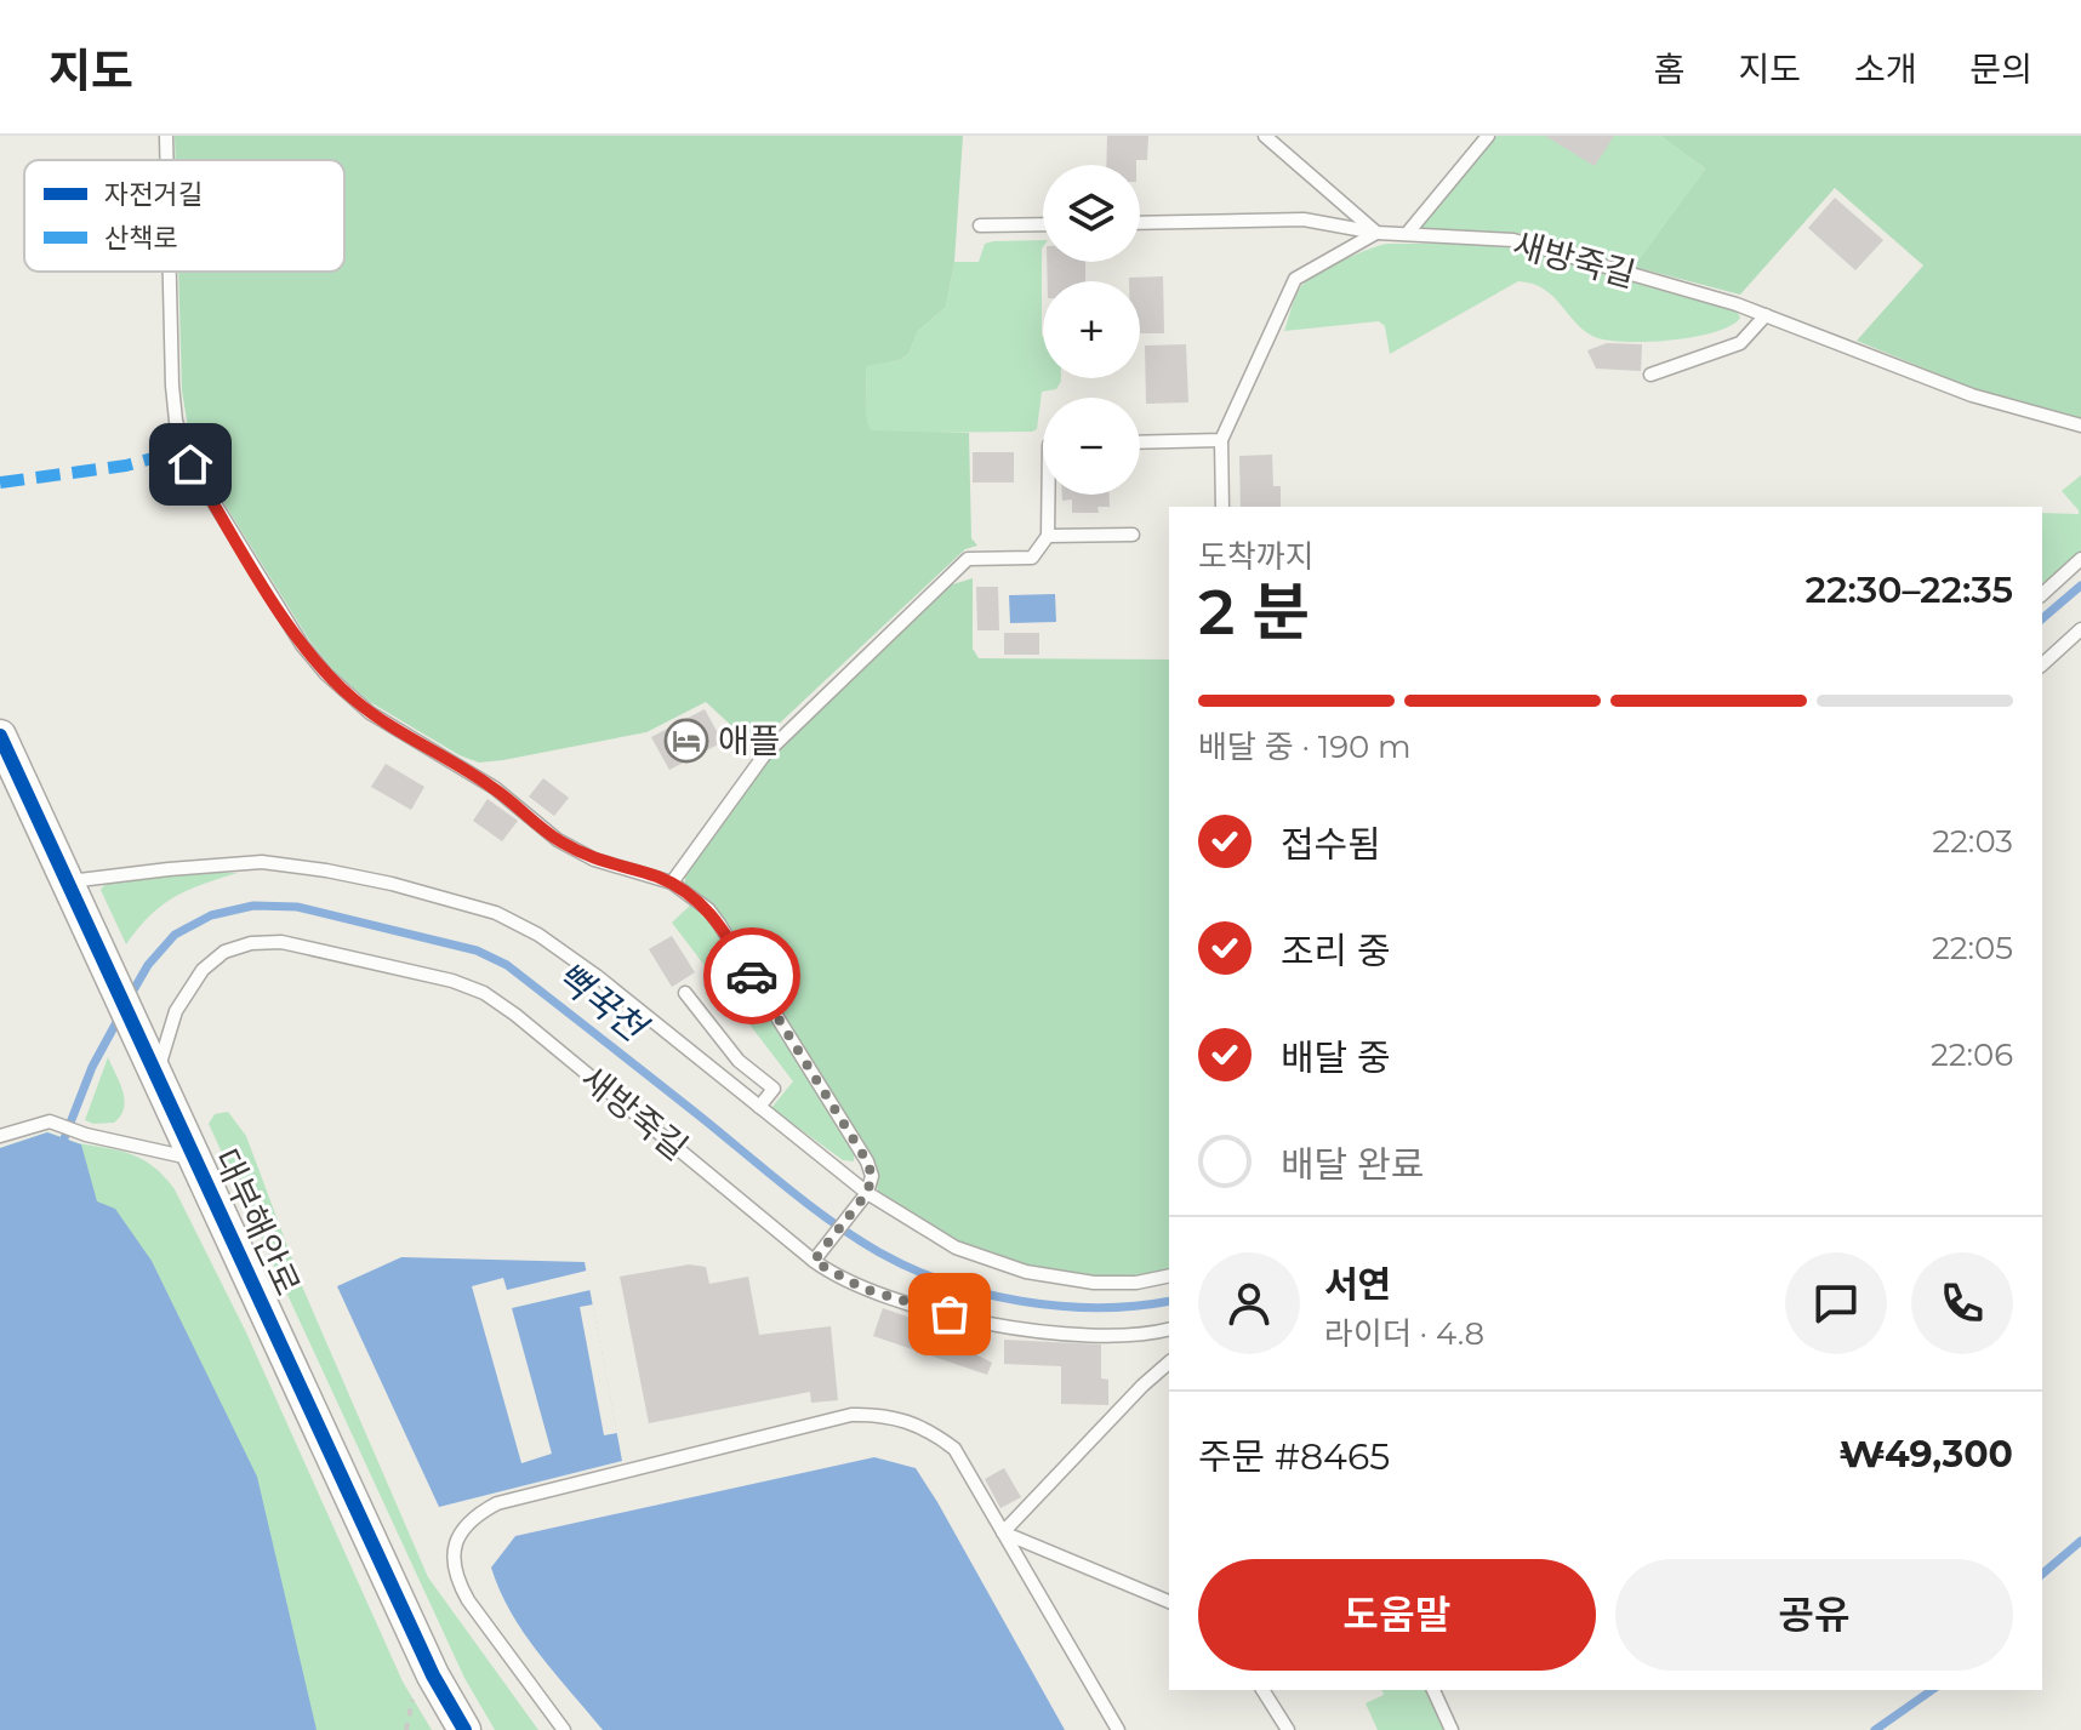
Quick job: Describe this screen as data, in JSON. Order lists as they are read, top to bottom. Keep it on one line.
{"streets":{"street":["대부해안로"],"lane":["새방죽길"]},"crossings":[["새방죽길","대부해안로"]],"water":["뻑꾹천"],"places":{"hotel":["애플"]},"legend":["자전거길","산책로"],"page":{"header":"지도","nav":["홈","지도","소개","문의"],"map_buttons":["+","−"],"heading":["2 분","도착까지","22:30–22:35"],"panel":["서연","라이더 · 4.8","주문 #8465","₩49,300"],"bar":"배달 중 · 190 m","list":[["접수됨","22:03"],["조리 중","22:05"],["배달 중","22:06"],"배달 완료"],"buttons":["도움말","공유"]}}
